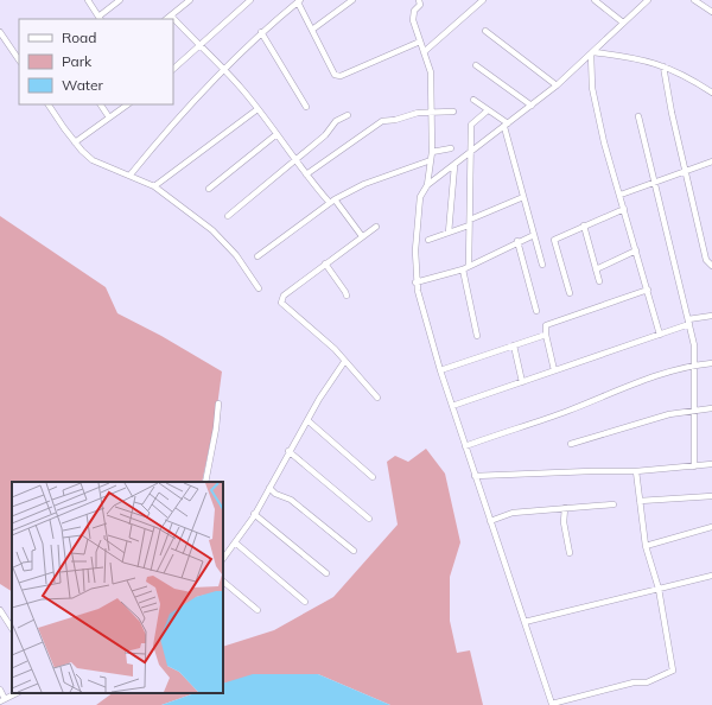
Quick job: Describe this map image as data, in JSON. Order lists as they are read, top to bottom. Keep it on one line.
{"legend":["Road","Park","Water"]}
